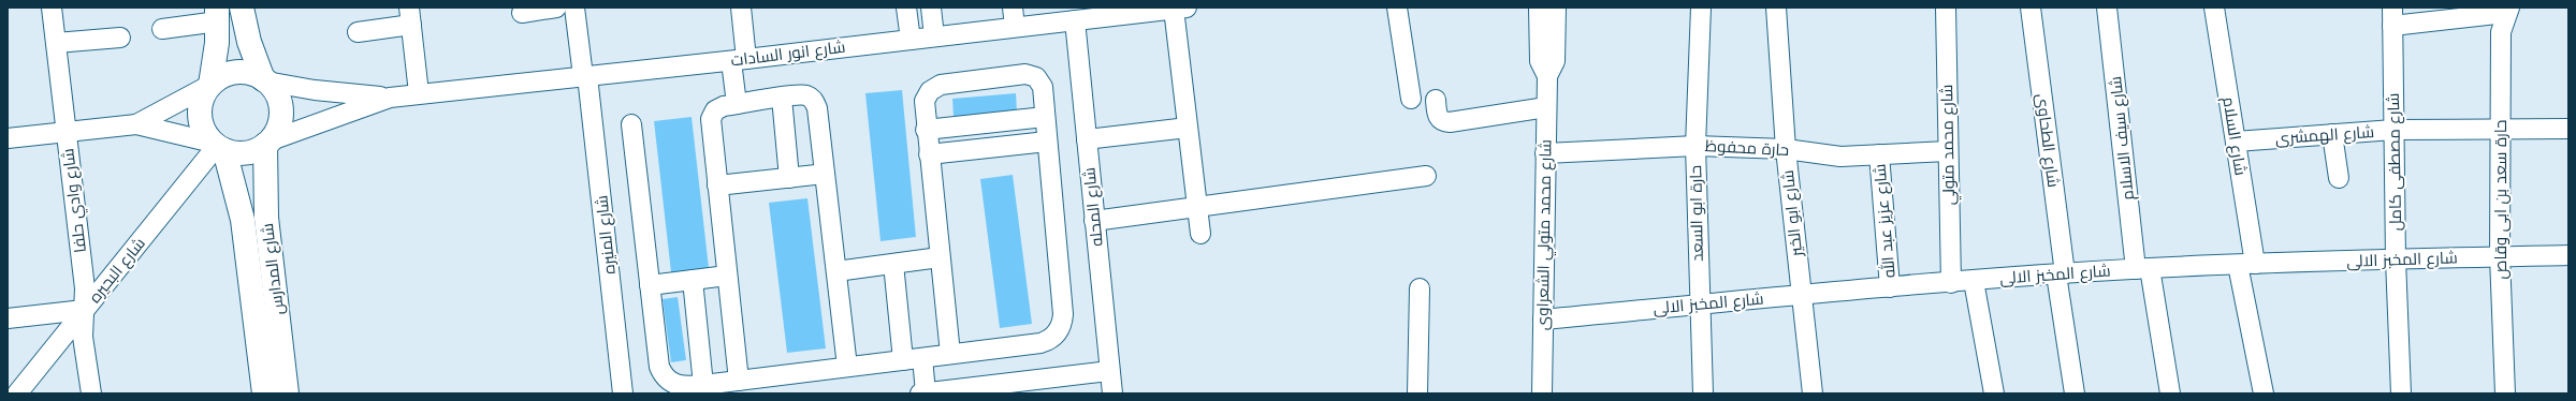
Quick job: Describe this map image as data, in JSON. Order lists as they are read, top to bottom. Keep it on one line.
{"streets":{"main road":["شارع المدارس"],"street":["شارع انور السادات","شارع الهمشرى","شارع السلام","شارع سيف الاسلام","شارع الطحاوى","شارع محمد متولي","حارة محفوظ","شارع مصطفى كامل","حارة سعد بن ابى وقاص","شارع وادي حلفا","شارع المحله","حارة ابو السعد","شارع ابو الخير","شارع عزيز عبد الله","شارع المنيره","شارع محمد متولي الشعراوى","شارع المخبز الالى","شارع البحيره"]},"crossings":[["شارع انور السادات","شارع المحله"],["شارع انور السادات","شارع المنيره"],["شارع انور السادات","شارع المدارس"],["شارع انور السادات","شارع البحيره"],["شارع الهمشرى","شارع السلام"],["شارع الهمشرى","شارع مصطفى كامل"],["شارع الهمشرى","حارة سعد بن ابى وقاص"],["شارع السلام","شارع المخبز الالى"],["شارع سيف الاسلام","شارع المخبز الالى"],["شارع الطحاوى","شارع المخبز الالى"],["شارع محمد متولي","حارة محفوظ"],["شارع محمد متولي","شارع المخبز الالى"],["حارة محفوظ","حارة ابو السعد"],["حارة محفوظ","شارع ابو الخير"],["حارة محفوظ","شارع عزيز عبد الله"],["حارة محفوظ","شارع محمد متولي الشعراوى"],["شارع مصطفى كامل","شارع المخبز الالى"],["حارة سعد بن ابى وقاص","شارع المخبز الالى"],["شارع وادي حلفا","شارع البحيره"],["حارة ابو السعد","شارع المخبز الالى"],["شارع ابو الخير","شارع المخبز الالى"],["شارع عزيز عبد الله","شارع المخبز الالى"],["شارع محمد متولي الشعراوى","شارع المخبز الالى"],["شارع المدارس","شارع البحيره"]]}
